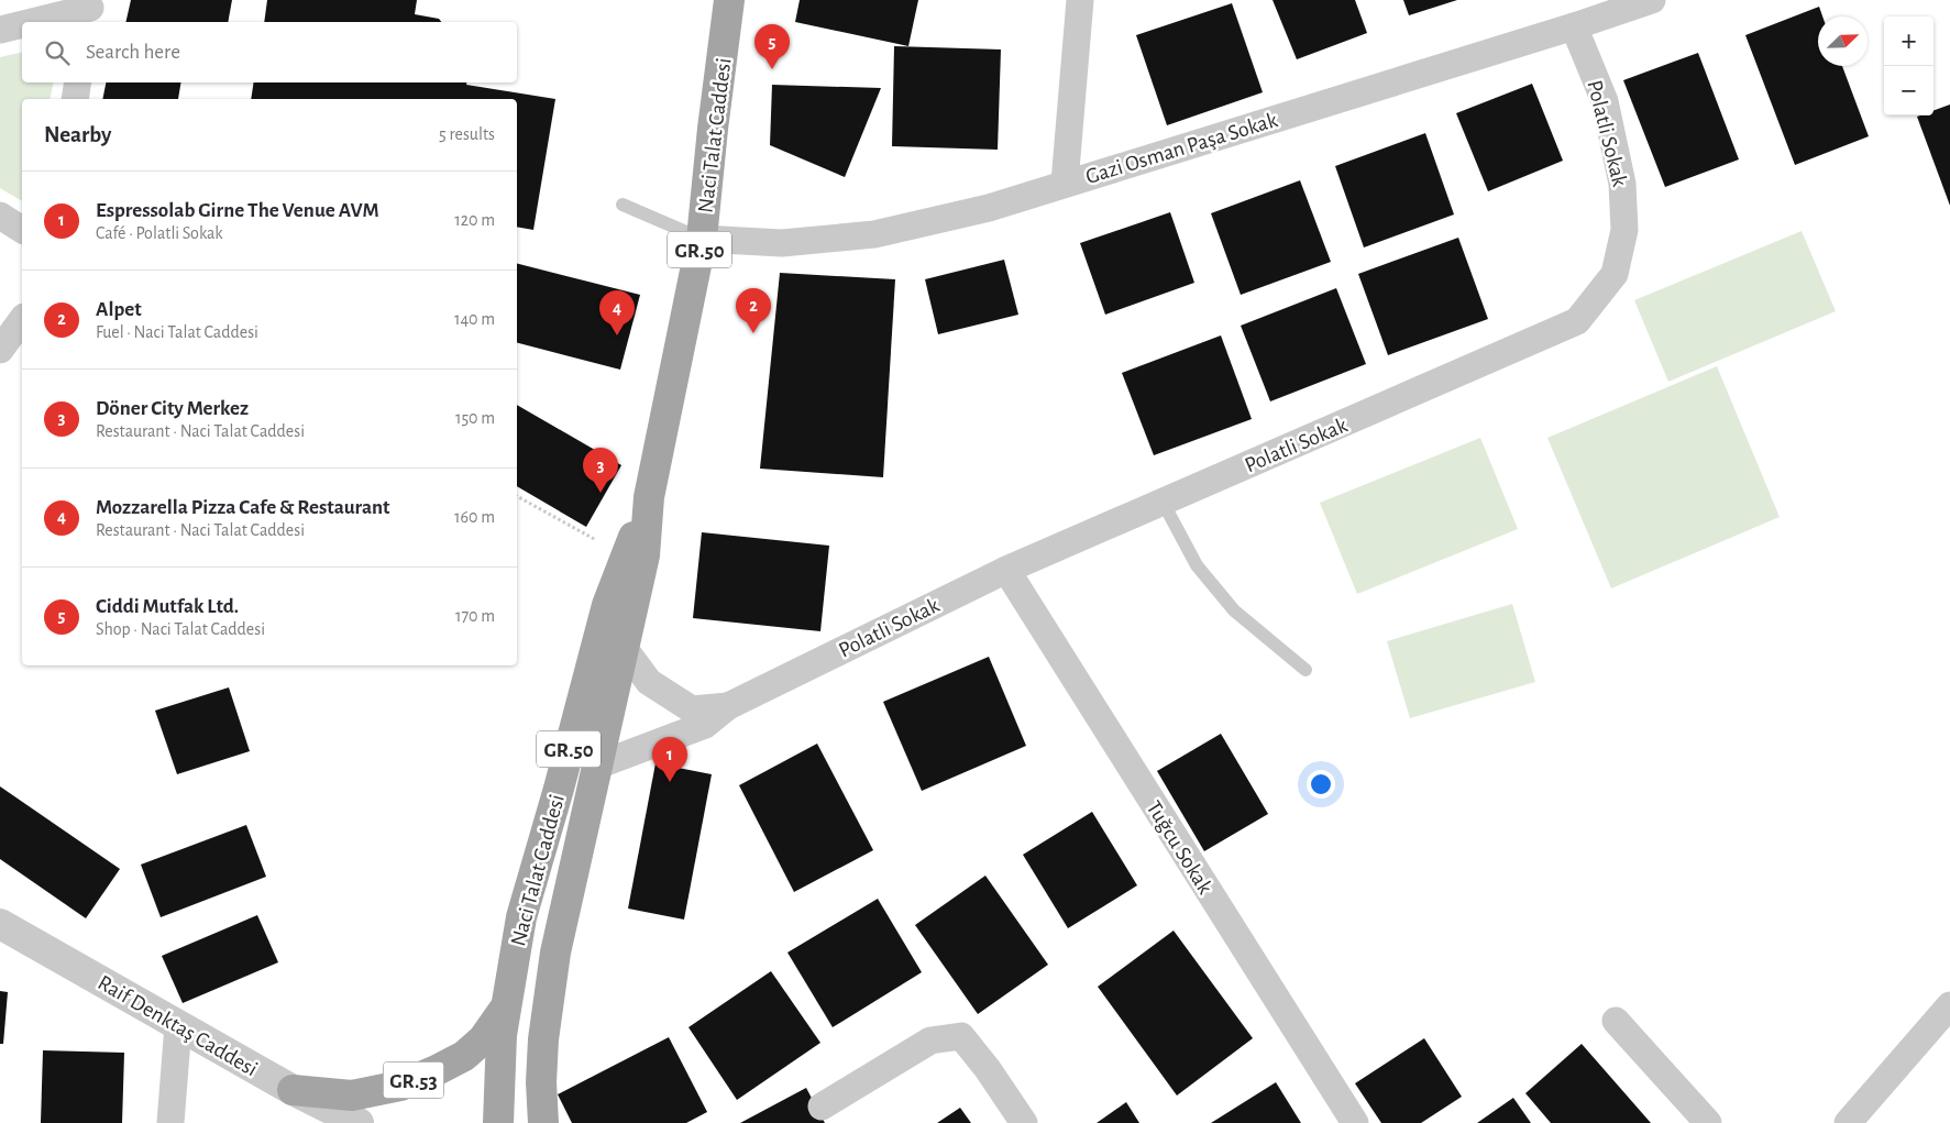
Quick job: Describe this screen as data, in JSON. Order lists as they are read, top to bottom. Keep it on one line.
{"streets":{"main road":["Naci Talat Caddesi","GR.50","GR.53"],"street":["Polatli Sokak","Gazi Osman Paşa Sokak","Tuğcu Sokak","Raif Denktaş Caddesi"]},"crossings":[["Polatli Sokak","Naci Talat Caddesi"],["Polatli Sokak","Gazi Osman Paşa Sokak"],["Polatli Sokak","Tuğcu Sokak"],["Naci Talat Caddesi","Gazi Osman Paşa Sokak"],["Naci Talat Caddesi","GR.53"],["Raif Denktaş Caddesi","GR.53"]],"north":"top right","page":{"map_buttons":["+","−"],"search":"Search here","pins":["5","2","4","3","1"],"heading":["Nearby","5 results"],"list":[{"mark":"1","name":"Espressolab Girne The Venue AVM","note":"Café · Polatli Sokak","value":"120 m"},{"mark":"2","name":"Alpet","note":"Fuel · Naci Talat Caddesi","value":"140 m"},{"mark":"3","name":"Döner City Merkez","note":"Restaurant · Naci Talat Caddesi","value":"150 m"},{"mark":"4","name":"Mozzarella Pizza Cafe & Restaurant","note":"Restaurant · Naci Talat Caddesi","value":"160 m"},{"mark":"5","name":"Ciddi Mutfak Ltd.","note":"Shop · Naci Talat Caddesi","value":"170 m"}]}}
